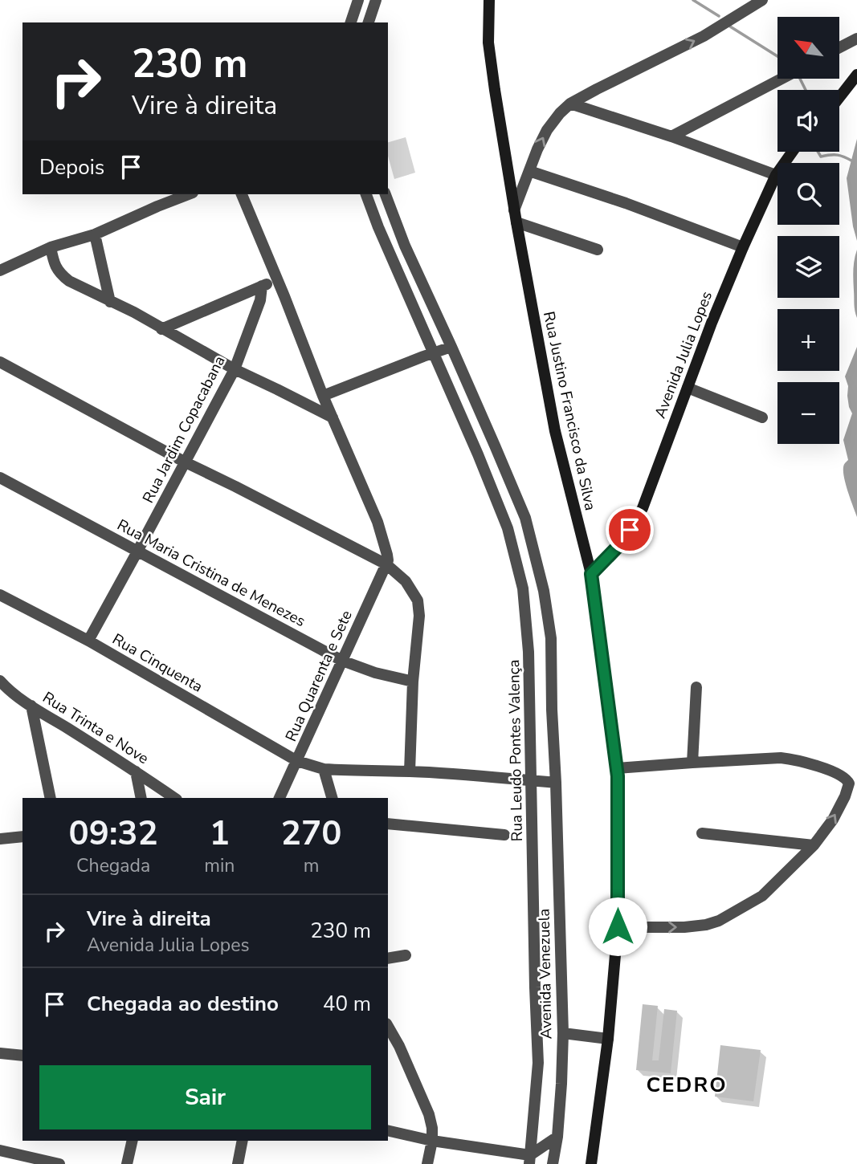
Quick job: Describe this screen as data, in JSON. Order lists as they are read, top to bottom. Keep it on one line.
{"streets":{"main road":["Avenida Julia Lopes","Rua Justino Francisco da Silva"],"street":["Rua Jardim Copacabana","Rua Maria Cristina de Menezes","Rua Cinquenta","Rua Quarenta e Sete","Rua Trinta e Nove","Rua Leudo Pontes Valença","Avenida Venezuela"]},"crossings":[["Avenida Julia Lopes","Rua Justino Francisco da Silva"],["Rua Jardim Copacabana","Rua Maria Cristina de Menezes"],["Rua Jardim Copacabana","Rua Cinquenta"],["Rua Maria Cristina de Menezes","Rua Quarenta e Sete"],["Rua Cinquenta","Rua Quarenta e Sete"],["Rua Cinquenta","Rua Leudo Pontes Valença"],["Rua Cinquenta","Avenida Venezuela"]],"districts":["CEDRO"],"north":"top left","page":{"map_buttons":["+","−"],"turn":["230 m","Vire à direita"],"then":"Depois","eta":["09:32","Chegada","1","min","270","m"],"list":[{"name":"Vire à direita","note":"Avenida Julia Lopes","value":"230 m"},{"name":"Chegada ao destino","value":"40 m"}],"buttons":"Sair"}}
